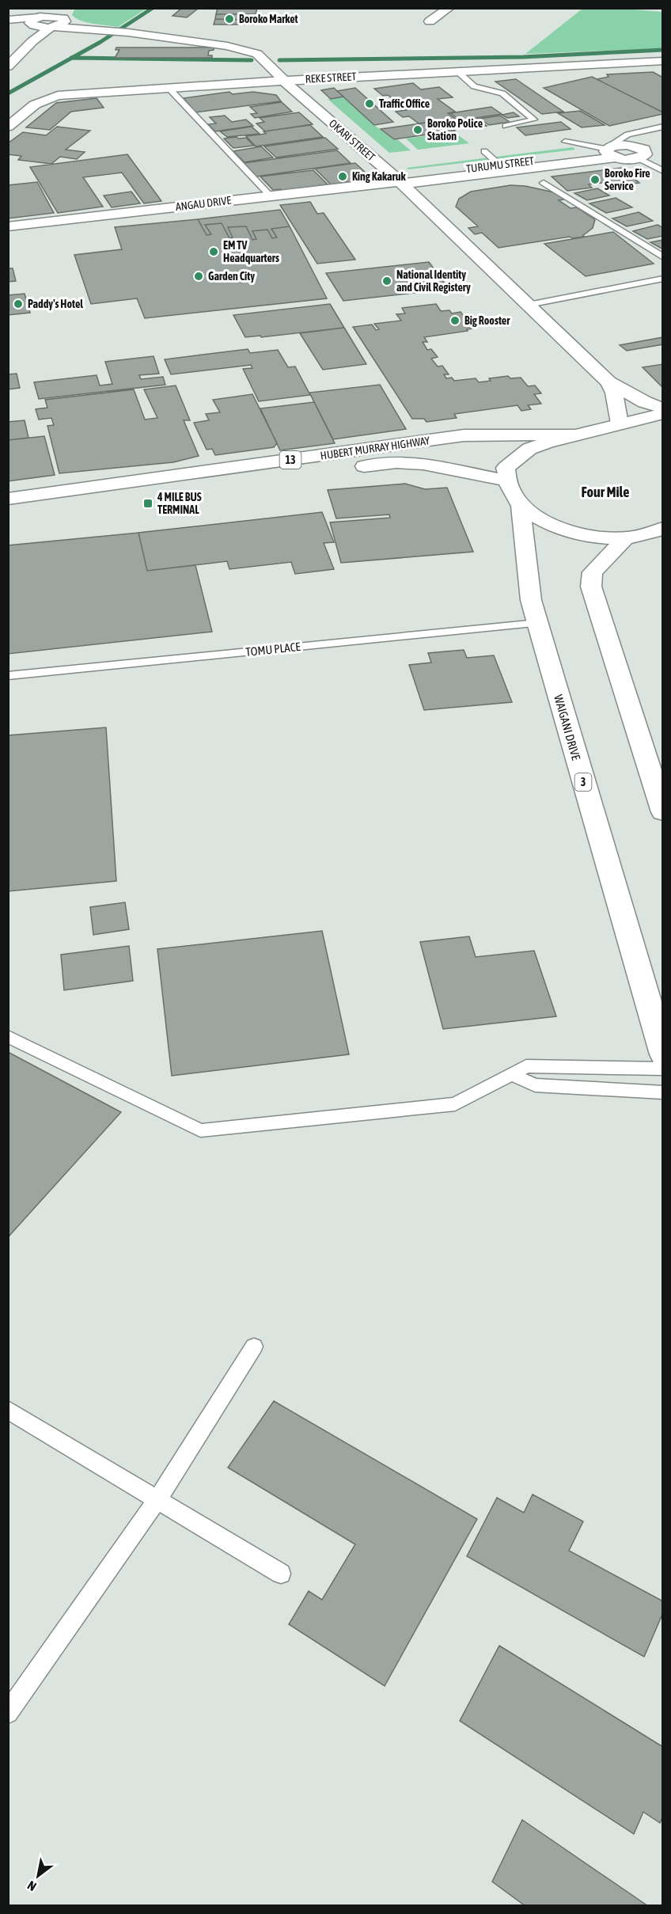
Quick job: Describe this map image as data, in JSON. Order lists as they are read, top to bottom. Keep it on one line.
{"streets":{"main road":["REKE STREET","OKARI STREET","TURUMU STREET","ANGAU DRIVE","HUBERT MURRAY HIGHWAY","13","WAIGANI DRIVE","3"],"lane":["TOMU PLACE"]},"crossings":[["REKE STREET","OKARI STREET"],["OKARI STREET","TURUMU STREET"],["OKARI STREET","ANGAU DRIVE"],["OKARI STREET","13"],["TURUMU STREET","ANGAU DRIVE"],["HUBERT MURRAY HIGHWAY","13"],["TOMU PLACE","WAIGANI DRIVE"]],"districts":["Four Mile"],"places":{"other":["Boroko Market","Traffic Office","Boroko Police Station","King Kakaruk","Boroko Fire Service","EM TV Headquarters","Garden City","National Identity and Civil Registery","Paddy's Hotel","Big Rooster"],"transit":["4 MILE BUS TERMINAL"]},"north":"bottom left"}
